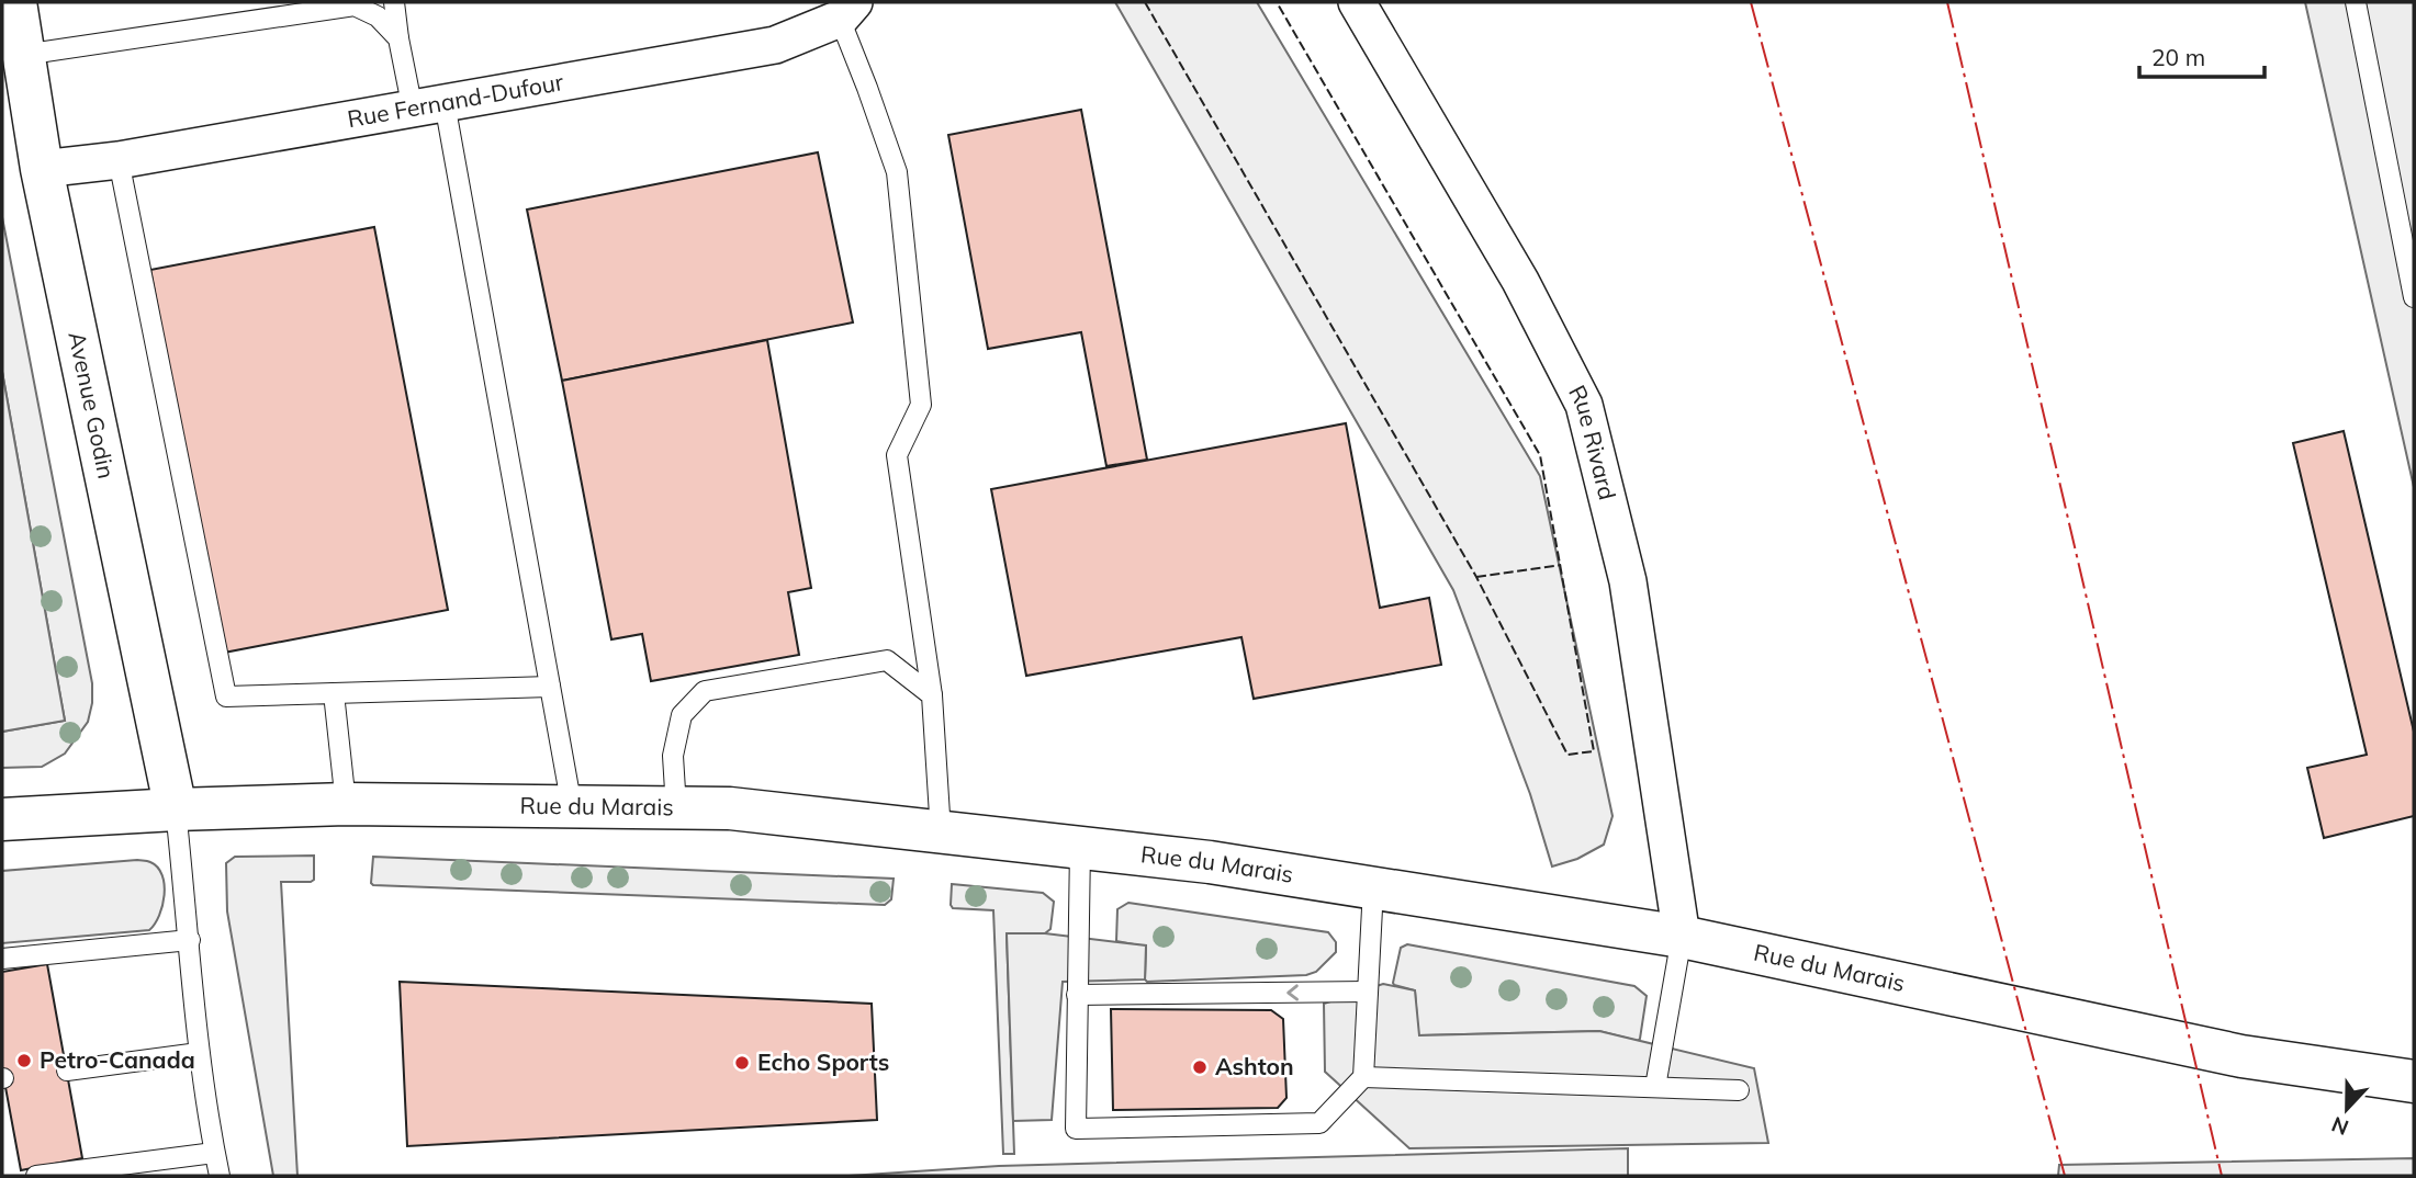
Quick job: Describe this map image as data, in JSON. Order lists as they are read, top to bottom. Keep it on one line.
{"streets":{"street":["Rue Fernand-Dufour","Avenue Godin","Rue Rivard","Rue du Marais"]},"crossings":[["Rue Fernand-Dufour","Avenue Godin"],["Avenue Godin","Rue du Marais"],["Rue Rivard","Rue du Marais"]],"places":["Petro-Canada","Echo Sports","Ashton"],"scale_bar":"20 m","north":"bottom"}
